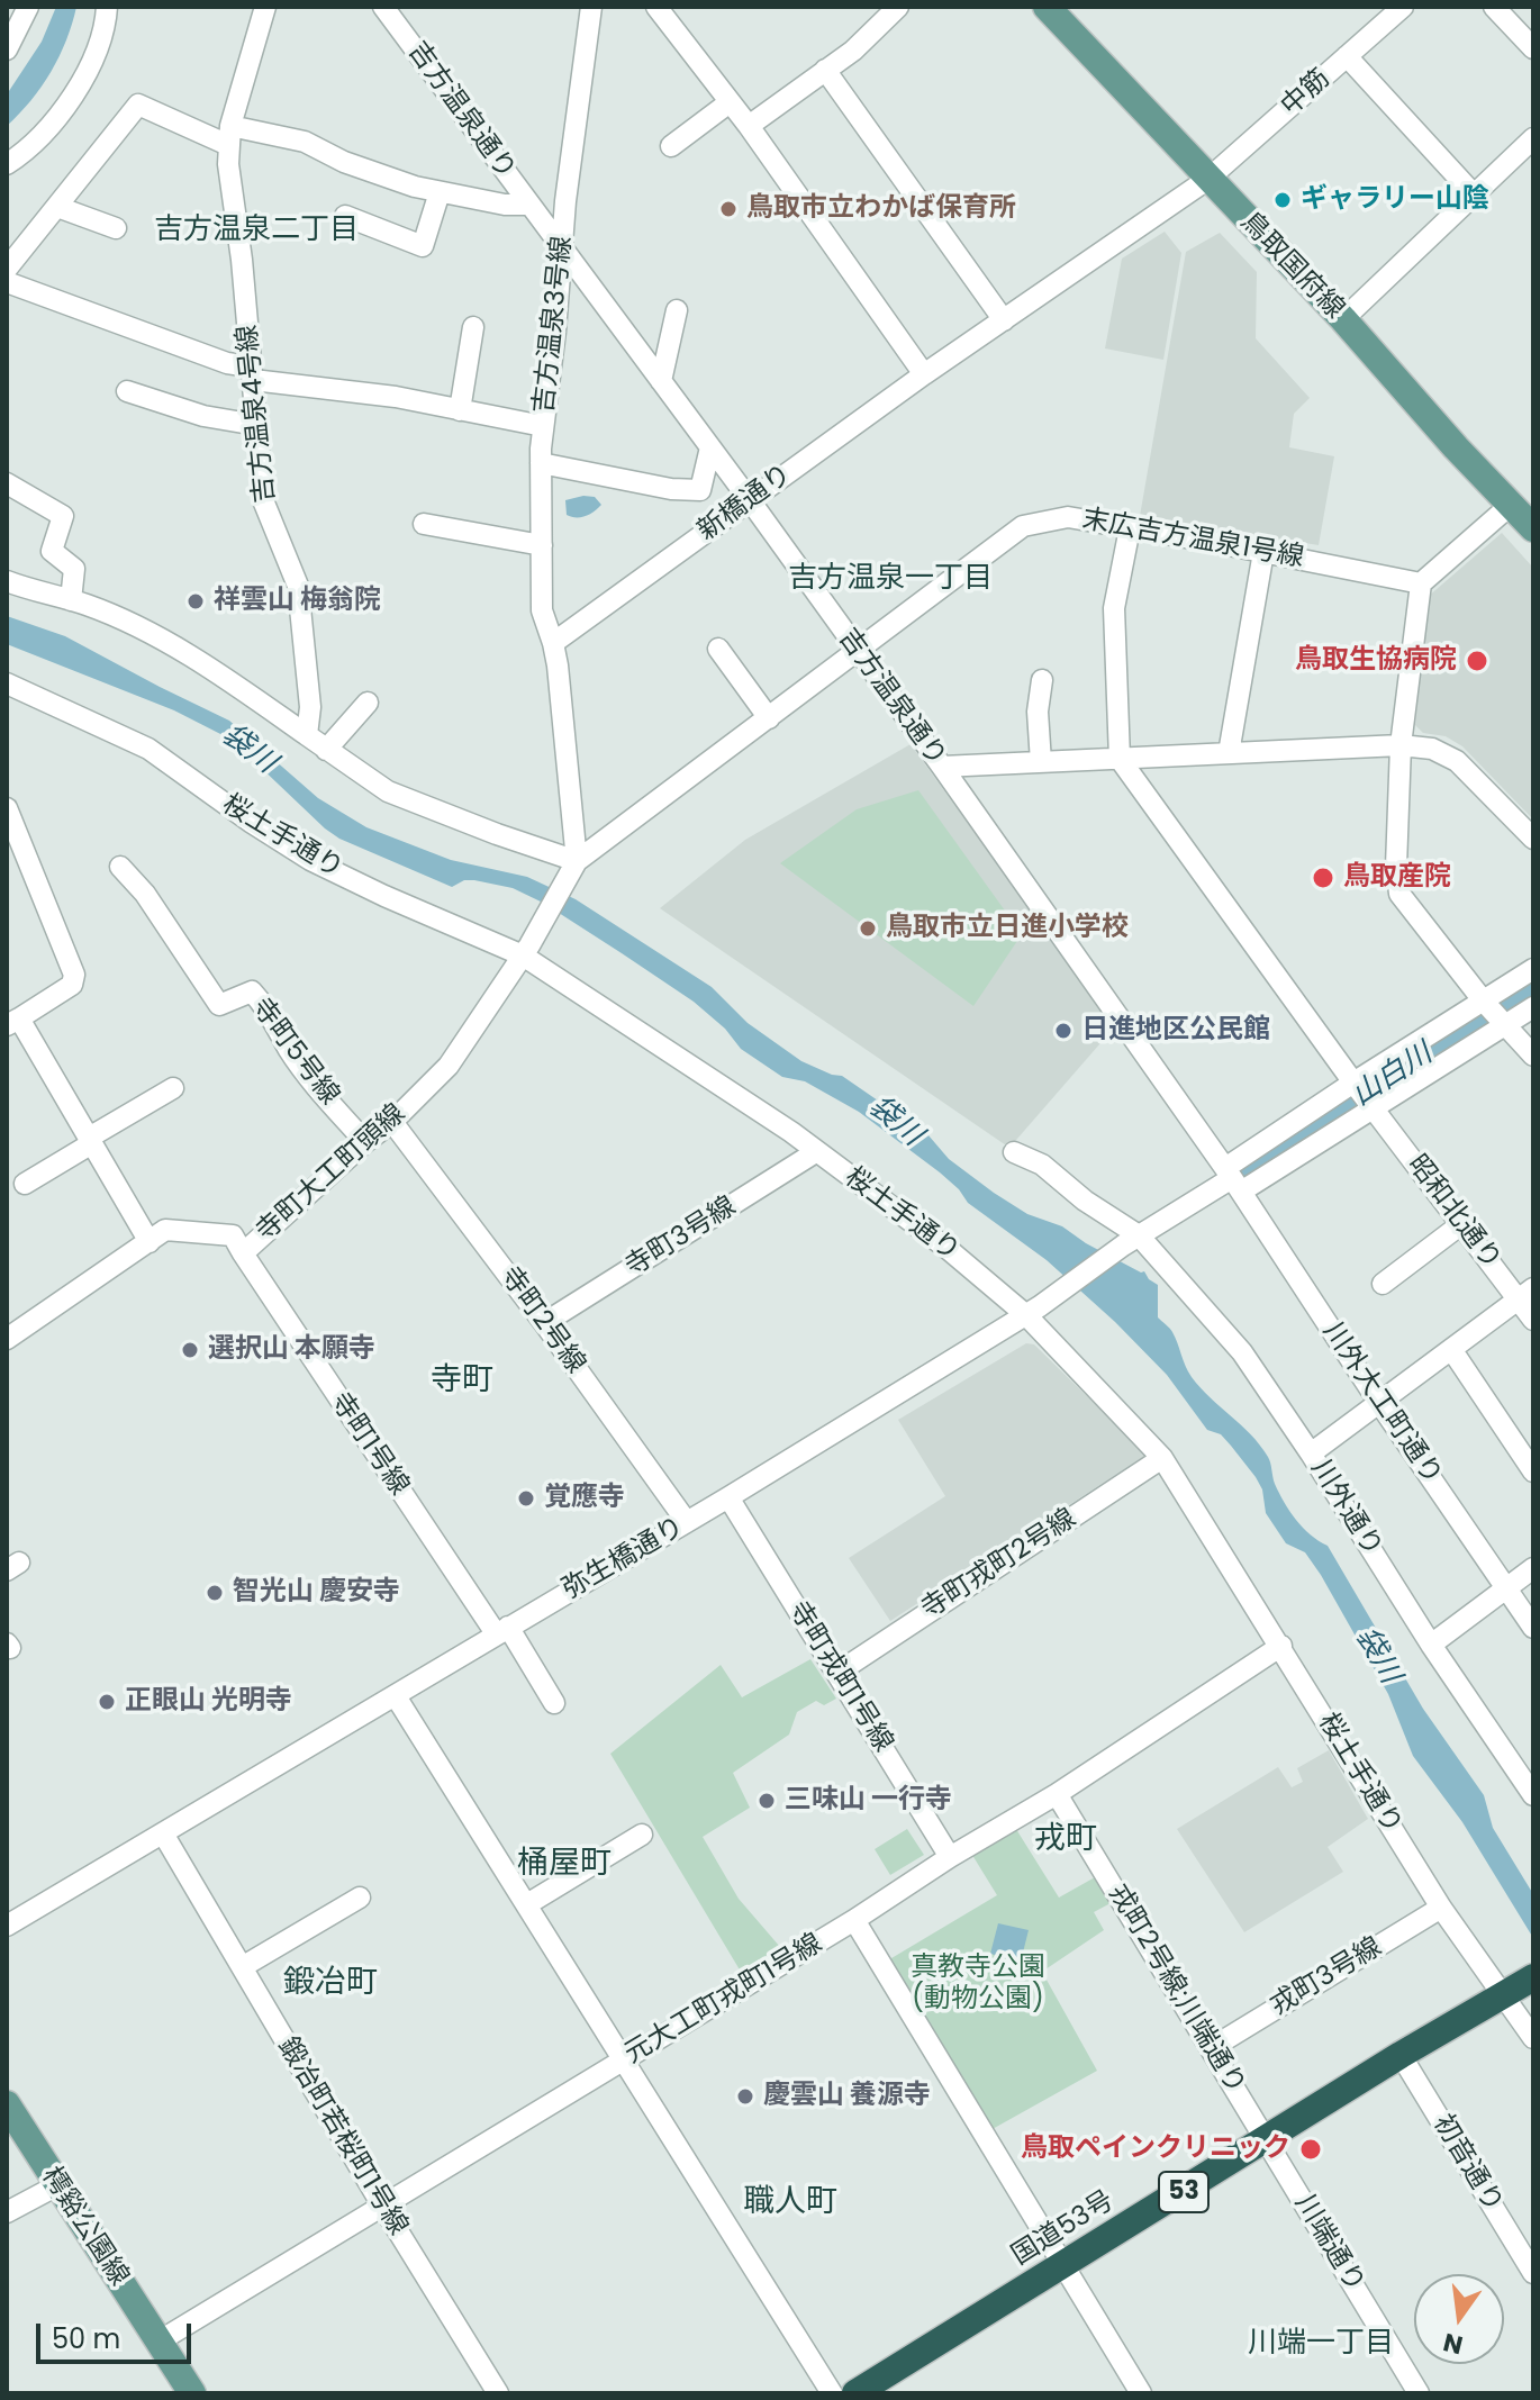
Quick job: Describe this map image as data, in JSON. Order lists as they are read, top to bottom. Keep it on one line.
{"streets":{"highway":["53","国道53号"],"main road":["鳥取国府線","樗谿公園線"],"street":["中筋","吉方温泉通り","吉方温泉3号線","吉方温泉4号線","新橋通り","末広吉方温泉1号線","桜土手通り","寺町5号線","寺町大工町頭線","昭和北通り","寺町3号線","寺町2号線","川外大工町通り","寺町1号線","川外通り","弥生橋通り","寺町戎町2号線","寺町戎町1号線","戎町3号線","戎町2号線;川端通り","元大工町戎町1号線","鍛冶町若桜町1号線","初音通り","川端通り"]},"crossings":[["中筋","鳥取国府線"],["中筋","新橋通り"],["吉方温泉通り","吉方温泉3号線"],["吉方温泉通り","新橋通り"],["吉方温泉通り","末広吉方温泉1号線"],["吉方温泉通り","川外大工町通り"],["吉方温泉通り","弥生橋通り"],["鳥取国府線","新橋通り"],["吉方温泉3号線","新橋通り"],["桜土手通り","寺町大工町頭線"],["桜土手通り","寺町3号線"],["桜土手通り","弥生橋通り"],["桜土手通り","寺町戎町2号線"],["桜土手通り","戎町3号線"],["桜土手通り","元大工町戎町1号線"],["桜土手通り","国道53号"],["寺町5号線","寺町大工町頭線"],["寺町大工町頭線","寺町2号線"],["寺町大工町頭線","寺町1号線"],["昭和北通り","弥生橋通り"],["寺町3号線","寺町2号線"],["寺町2号線","弥生橋通り"],["川外大工町通り","弥生橋通り"],["寺町1号線","弥生橋通り"],["川外通り","弥生橋通り"],["弥生橋通り","寺町戎町1号線"],["弥生橋通り","鍛冶町若桜町1号線"],["寺町戎町2号線","寺町戎町1号線"],["寺町戎町1号線","元大工町戎町1号線"],["戎町3号線","戎町2号線;川端通り"],["戎町2号線;川端通り","元大工町戎町1号線"],["戎町2号線;川端通り","国道53号"],["戎町2号線;川端通り","川端通り"],["元大工町戎町1号線","鍛冶町若桜町1号線"],["元大工町戎町1号線","樗谿公園線"],["初音通り","国道53号"],["国道53号","川端通り"]],"districts":["吉方温泉二丁目","吉方温泉一丁目","寺町","戎町","桶屋町","鍛冶町","職人町","川端一丁目"],"water":["袋川","山白川"],"parks":["真教寺公園 (動物公園)"],"places":["ギャラリー山陰","鳥取市立わかば保育所","祥雲山 梅翁院","鳥取生協病院","鳥取産院","鳥取市立日進小学校","日進地区公民館","選択山 本願寺","覚應寺","智光山 慶安寺","正眼山 光明寺","三味山 一行寺","慶雲山 養源寺","鳥取ペインクリニック"],"scale_bar":"50 m","north":"bottom"}
